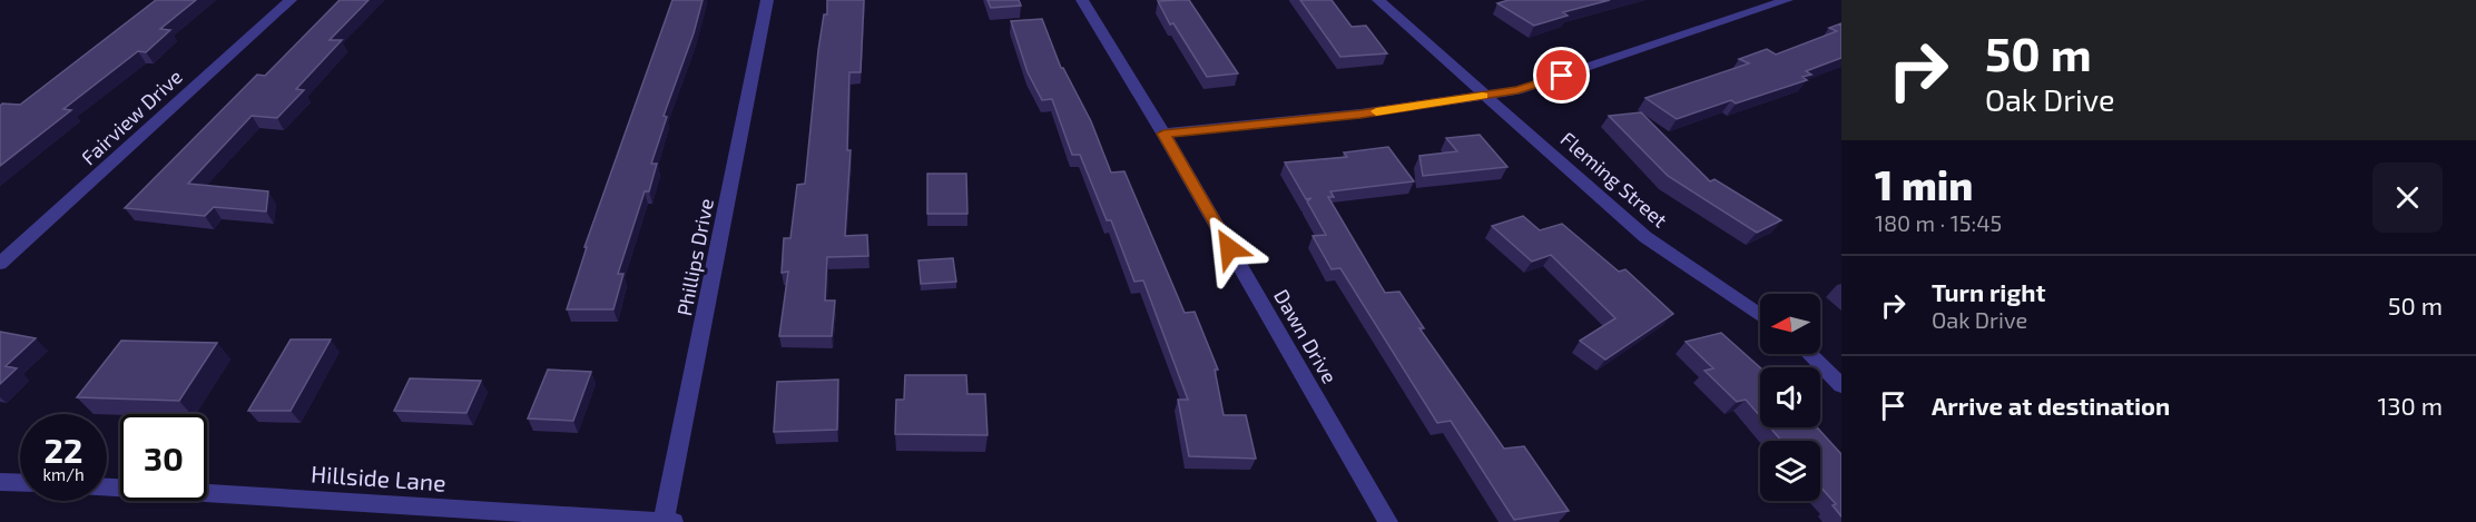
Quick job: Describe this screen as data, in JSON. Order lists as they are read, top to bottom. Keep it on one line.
{"streets":{"street":["Fairview Drive","Fleming Street","Phillips Drive","Dawn Drive","Hillside Lane"]},"crossings":[["Phillips Drive","Hillside Lane"]],"north":"left","page":{"turn":["50 m","Oak Drive"],"heading":["1 min","180 m · 15:45"],"list":[{"name":"Turn right","note":"Oak Drive","value":"50 m"},{"name":"Arrive at destination","value":"130 m"}],"speed":"22 km/h","limit":"30"}}
